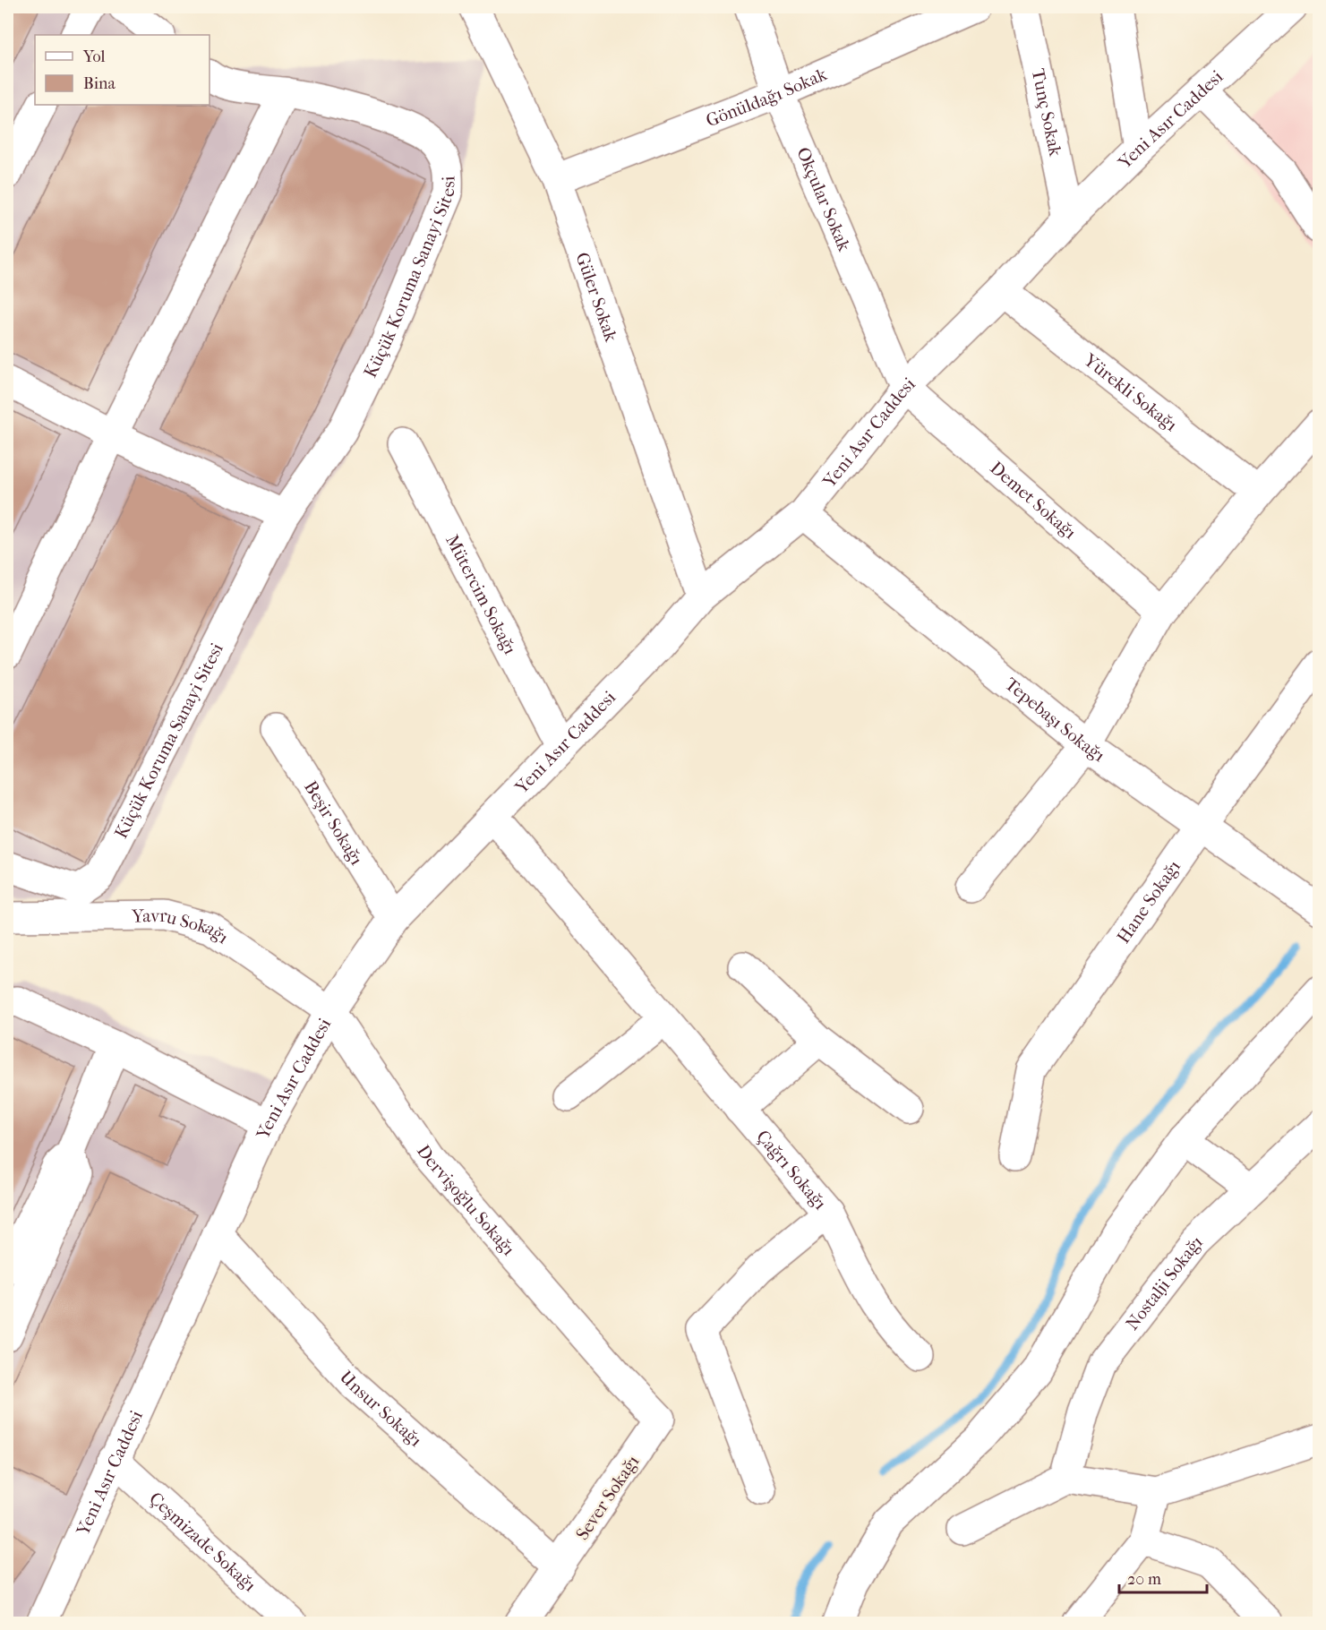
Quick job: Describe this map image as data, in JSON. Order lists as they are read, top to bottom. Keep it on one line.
{"streets":{"street":["Gönüldağı Sokak","Tunç Sokak","Yeni Asır Caddesi","Okçular Sokak","Küçük Koruma Sanayi Sitesi","Güler Sokak","Yürekli Sokağı","Demet Sokağı","Mütercim Sokağı","Tepebaşı Sokağı","Beşir Sokağı","Hane Sokağı","Yavru Sokağı","Çağrı Sokağı","Dervişoğlu Sokağı","Nostalji Sokağı","Unsur Sokağı","Sever Sokağı","Çeşmizade Sokağı"]},"crossings":[["Gönüldağı Sokak","Okçular Sokak"],["Gönüldağı Sokak","Güler Sokak"],["Tunç Sokak","Yeni Asır Caddesi"],["Yeni Asır Caddesi","Okçular Sokak"],["Yeni Asır Caddesi","Güler Sokak"],["Yeni Asır Caddesi","Yürekli Sokağı"],["Yeni Asır Caddesi","Demet Sokağı"],["Yeni Asır Caddesi","Mütercim Sokağı"],["Yeni Asır Caddesi","Tepebaşı Sokağı"],["Yeni Asır Caddesi","Beşir Sokağı"],["Yeni Asır Caddesi","Yavru Sokağı"],["Yeni Asır Caddesi","Çağrı Sokağı"],["Yeni Asır Caddesi","Dervişoğlu Sokağı"],["Yeni Asır Caddesi","Unsur Sokağı"],["Yeni Asır Caddesi","Çeşmizade Sokağı"],["Okçular Sokak","Demet Sokağı"],["Tepebaşı Sokağı","Hane Sokağı"],["Yavru Sokağı","Dervişoğlu Sokağı"],["Dervişoğlu Sokağı","Sever Sokağı"],["Unsur Sokağı","Sever Sokağı"]],"legend":["Yol","Bina"],"scale_bar":"20 m"}
